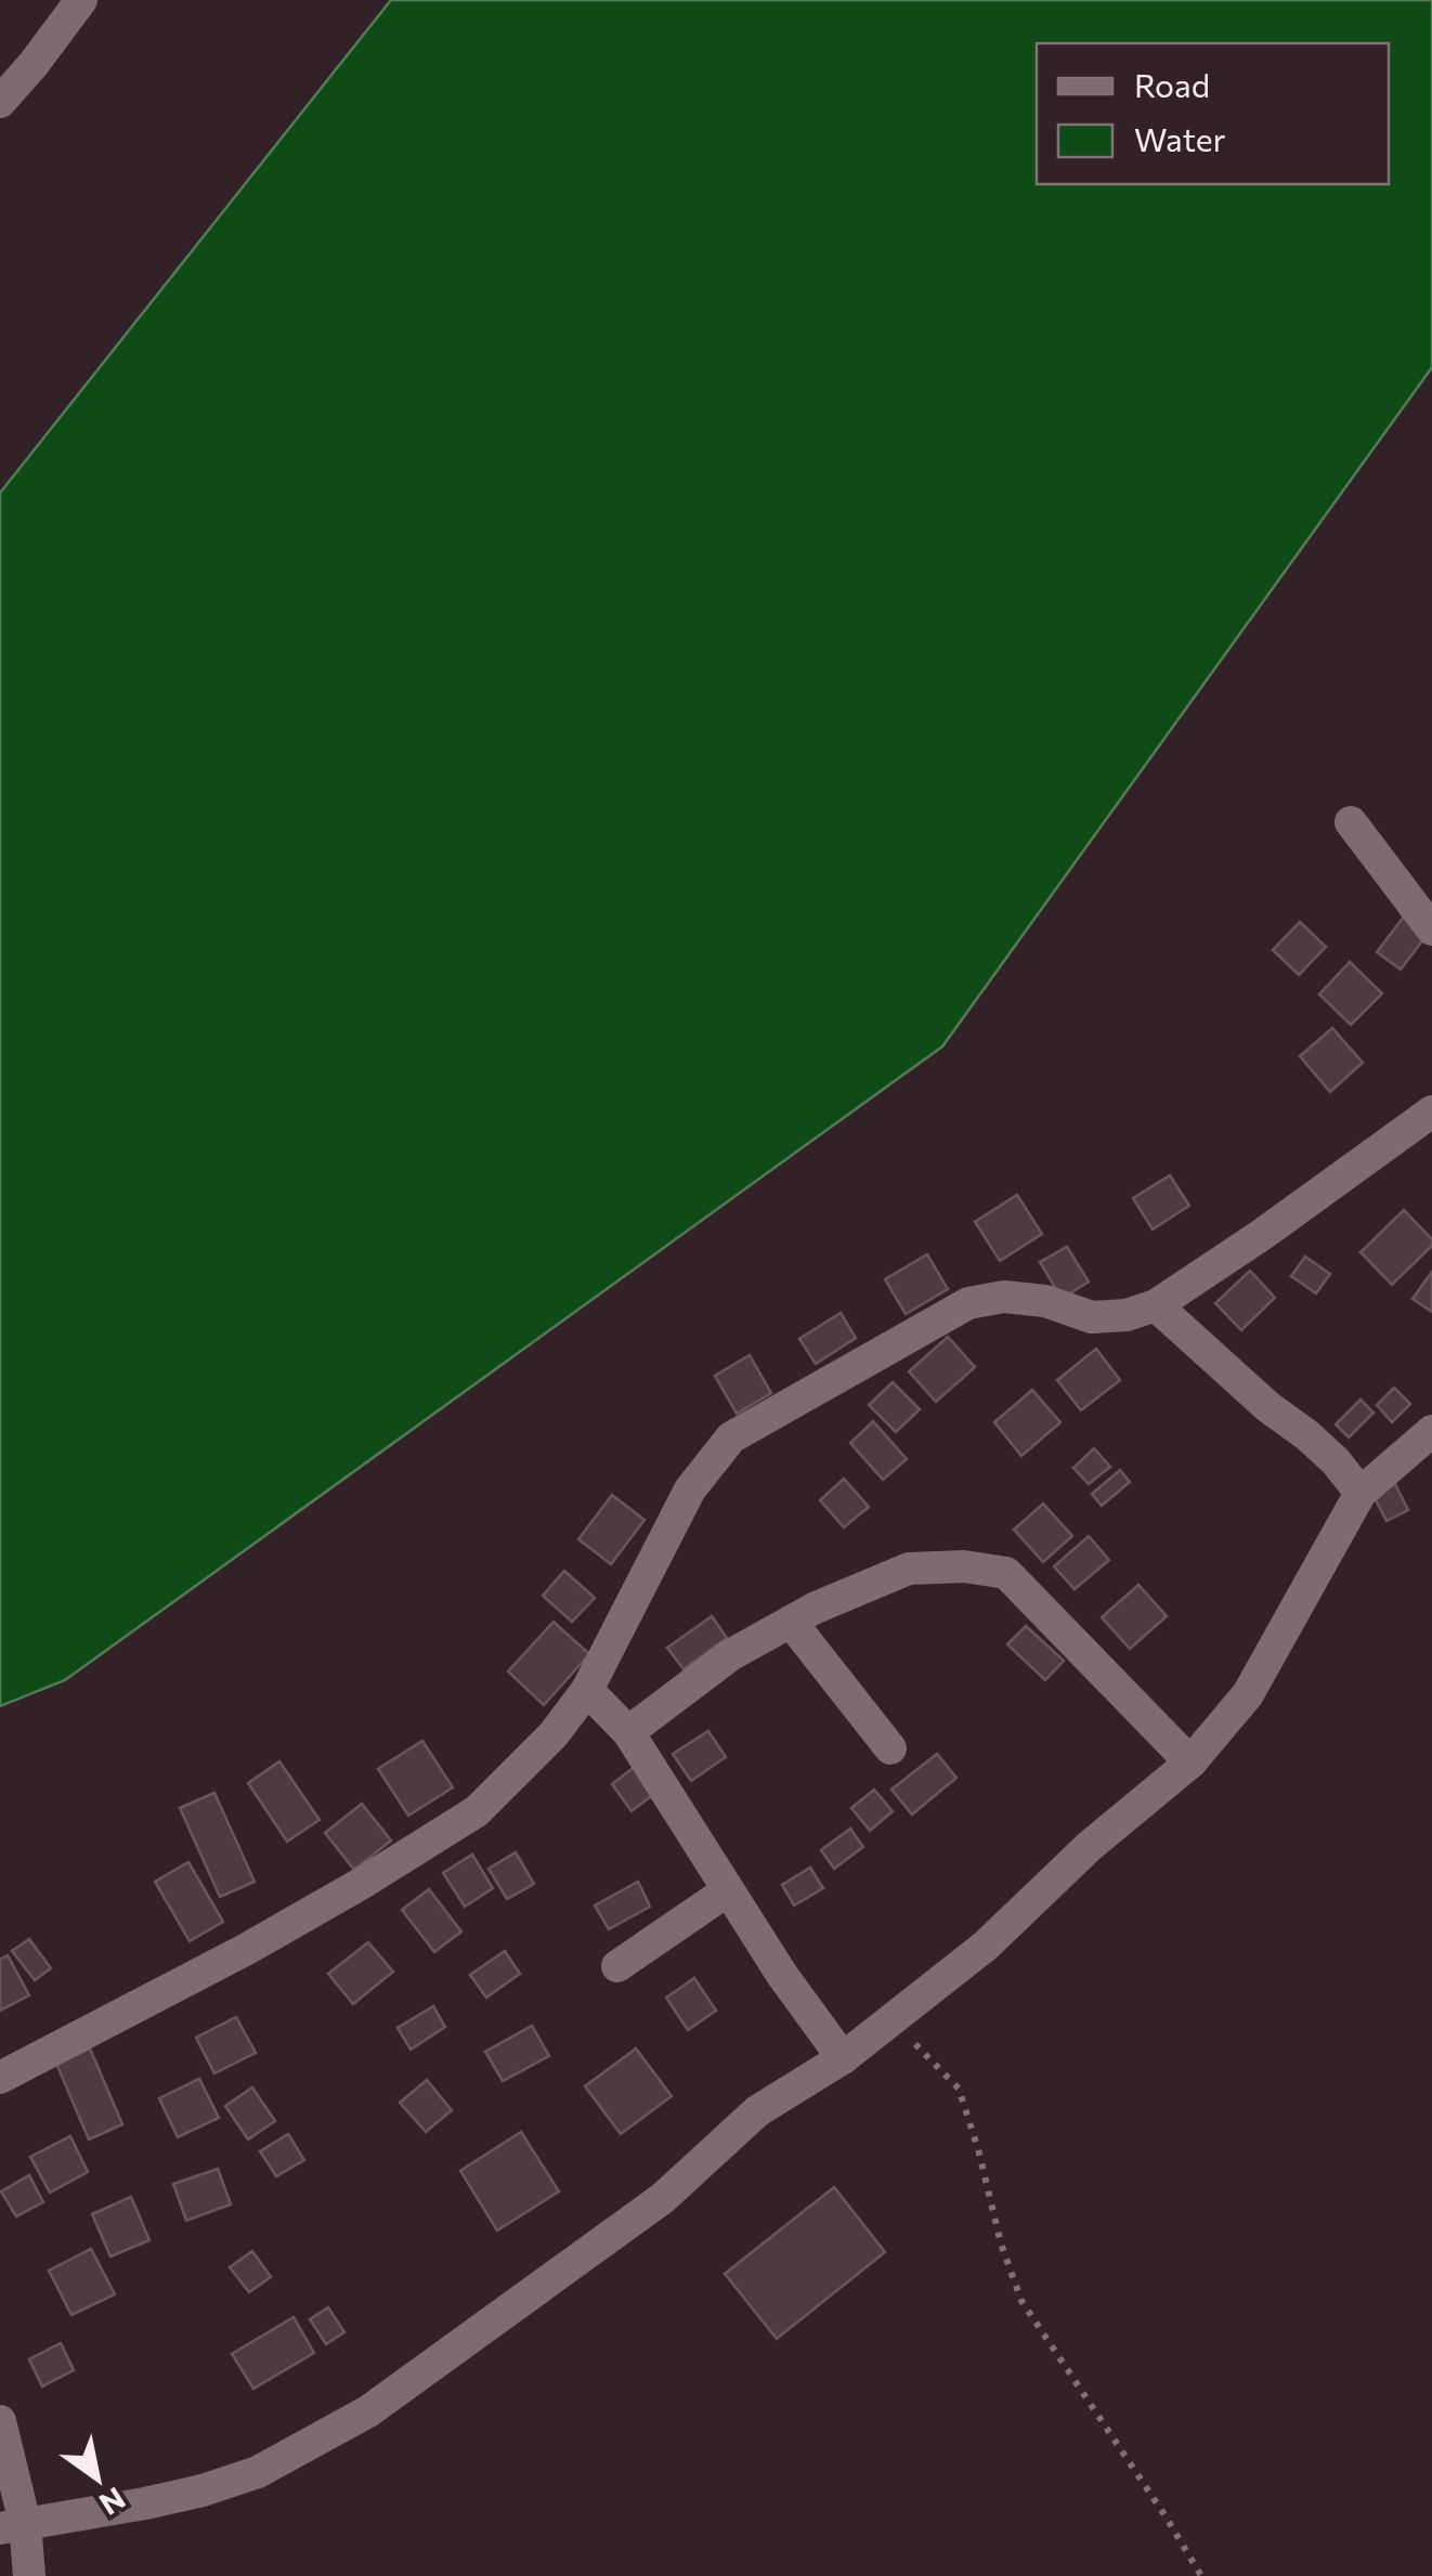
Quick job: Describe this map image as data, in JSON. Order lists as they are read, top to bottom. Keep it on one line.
{"legend":["Road","Water"],"north":"bottom right"}
